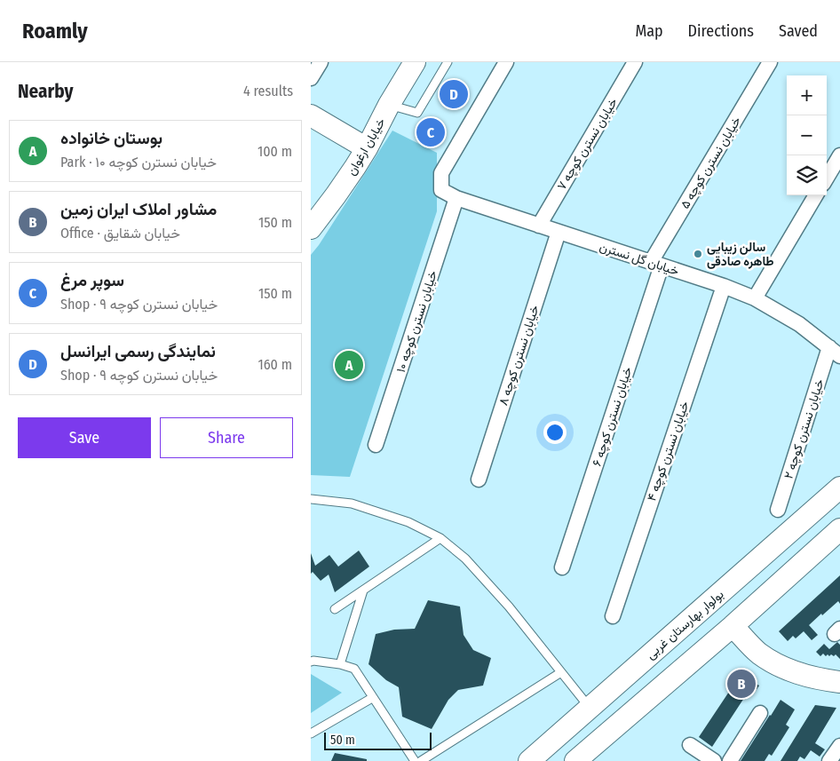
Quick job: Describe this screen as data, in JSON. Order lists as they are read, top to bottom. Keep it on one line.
{"streets":{"street":["خیابان نسترن کوچه ۷","خیابان ارغوان","خیابان نسترن کوچه ۵","خیابان گل نسترن","خیابان نسترن کوچه ۱۰","خیابان نسترن کوچه ۸","خیابان نسترن کوچه ۶","خیابان نسترن کوچه ۲","خیابان نسترن کوچه ۴","بولوار بهارستان غربی"]},"crossings":[["خیابان نسترن کوچه ۷","خیابان گل نسترن"],["خیابان نسترن کوچه ۵","خیابان گل نسترن"],["خیابان نسترن کوچه ۵","خیابان نسترن کوچه ۶"],["خیابان گل نسترن","خیابان نسترن کوچه ۱۰"],["خیابان گل نسترن","خیابان نسترن کوچه ۸"],["خیابان گل نسترن","خیابان نسترن کوچه ۶"],["خیابان گل نسترن","خیابان نسترن کوچه ۲"],["خیابان گل نسترن","خیابان نسترن کوچه ۴"]],"places":["سالن زیبایی طاهره صادقی"],"scale_bar":"50 m","page":{"header":"Roamly","nav":["Map","Directions","Saved"],"heading":["Nearby","4 results"],"map_buttons":["+","−"],"pins":["D","C","A","B"],"list":[{"mark":"A","name":"بوستان خانواده","note":"Park · خیابان نسترن کوچه ۱۰","value":"100 m"},{"mark":"B","name":"مشاور املاک ایران زمین","note":"Office · خیابان شقایق","value":"150 m"},{"mark":"C","name":"سوپر مرغ","note":"Shop · خیابان نسترن کوچه ۹","value":"150 m"},{"mark":"D","name":"نمایندگی رسمی ایرانسل","note":"Shop · خیابان نسترن کوچه ۹","value":"160 m"}],"buttons":["Save","Share"],"scale":"50 m"}}
